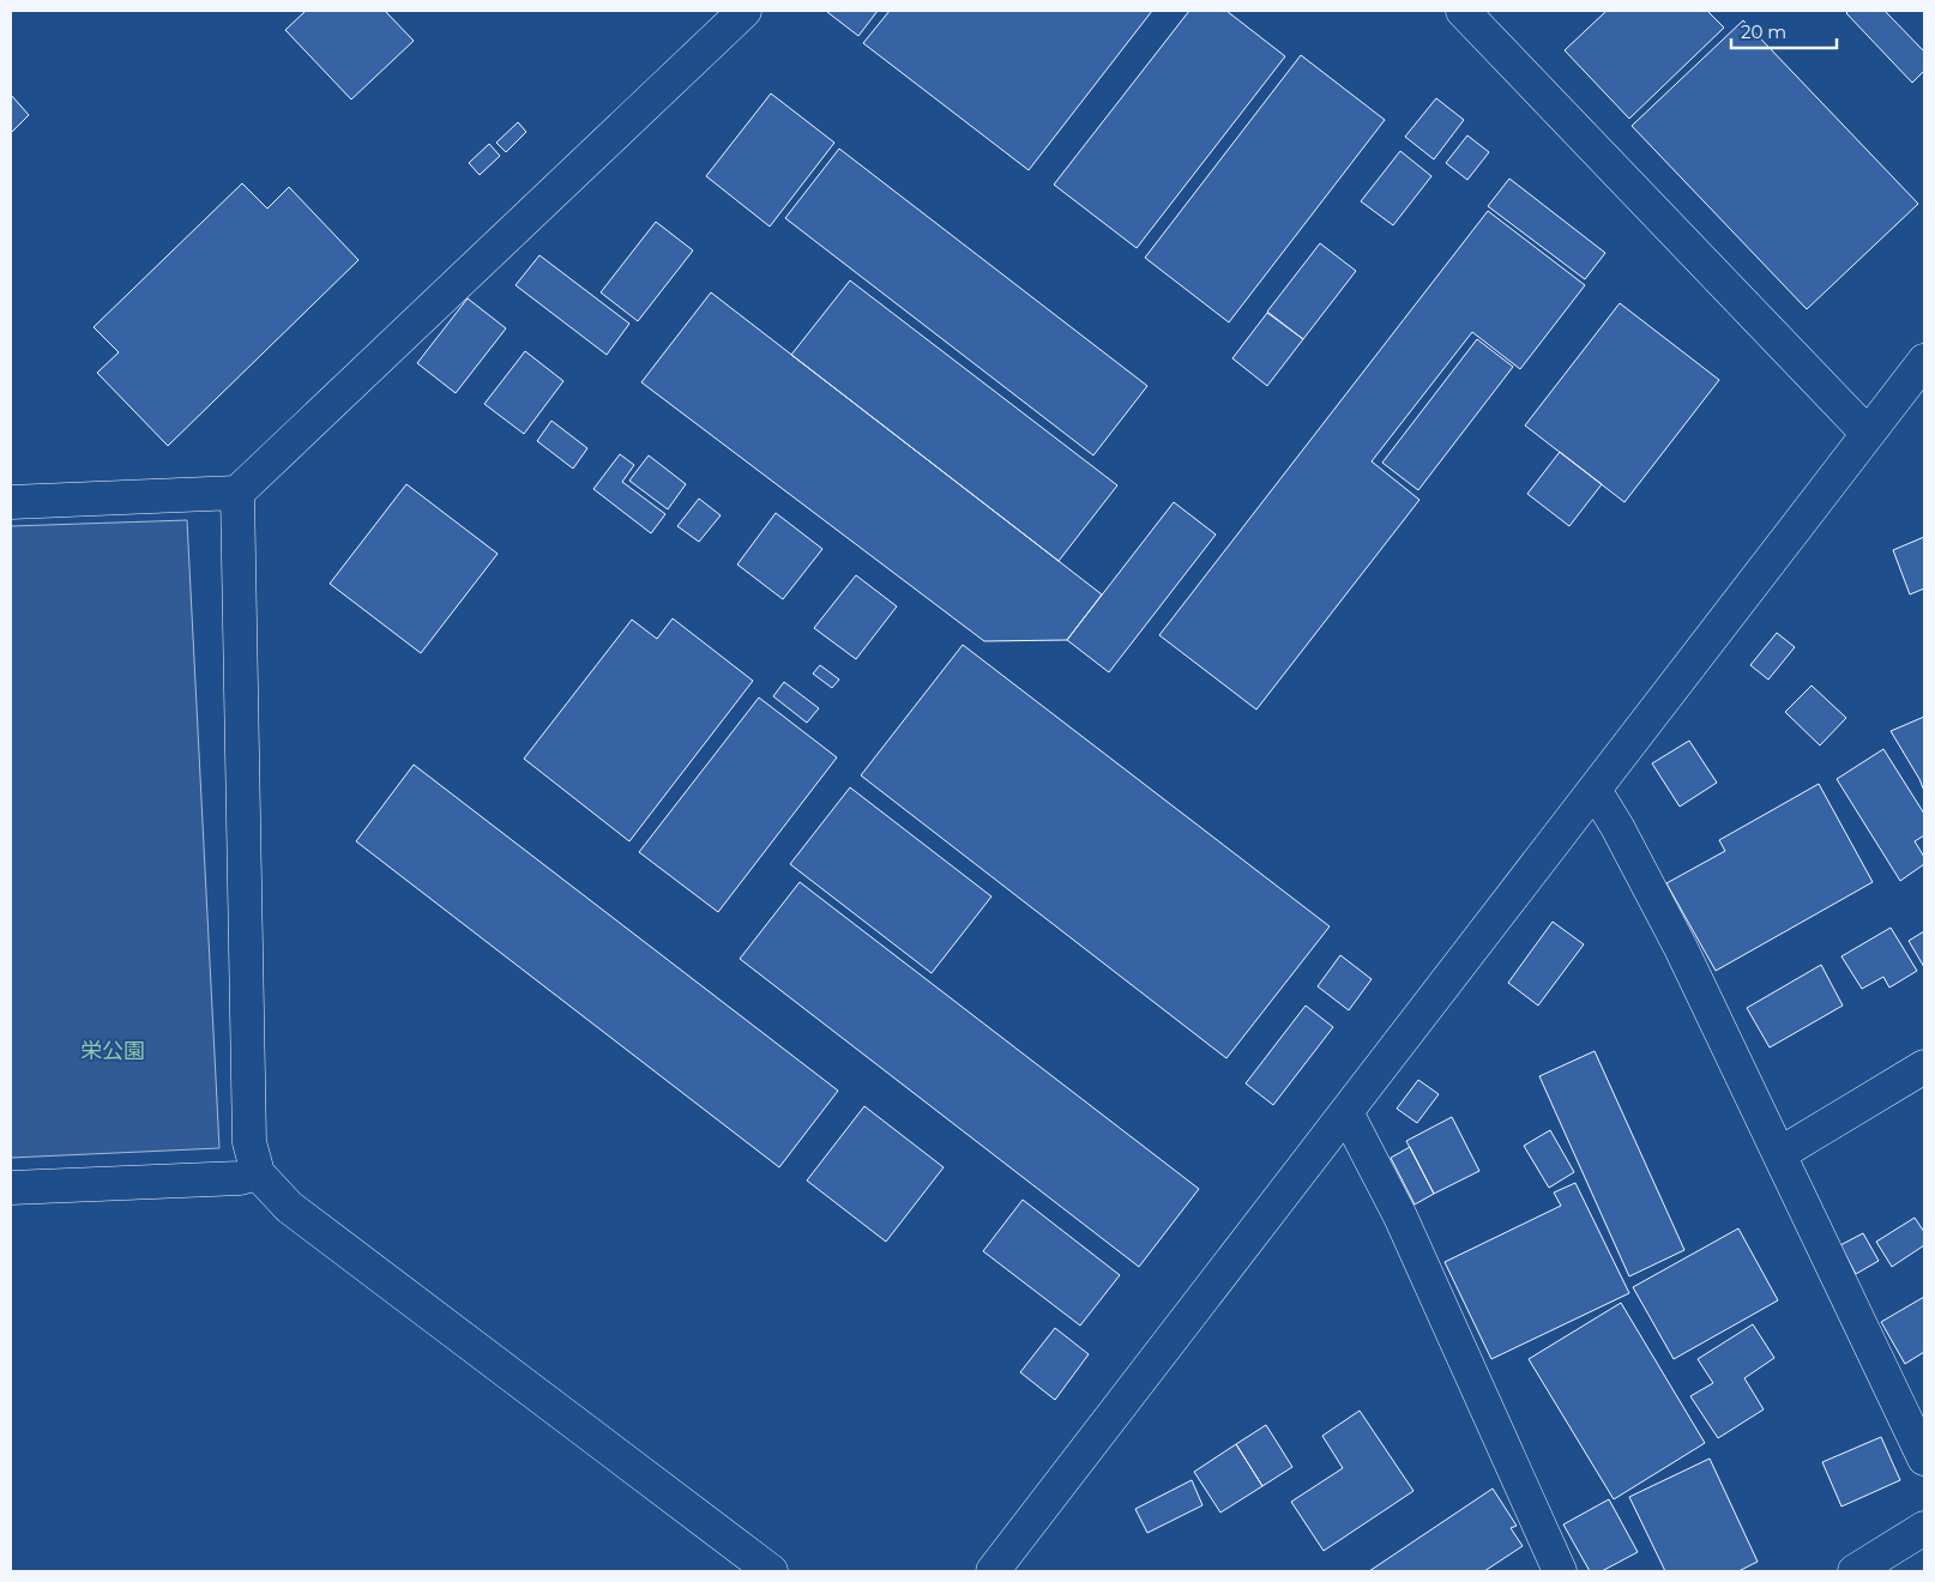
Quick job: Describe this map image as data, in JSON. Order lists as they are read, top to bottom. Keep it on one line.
{"parks":["栄公園"],"scale_bar":"20 m"}
